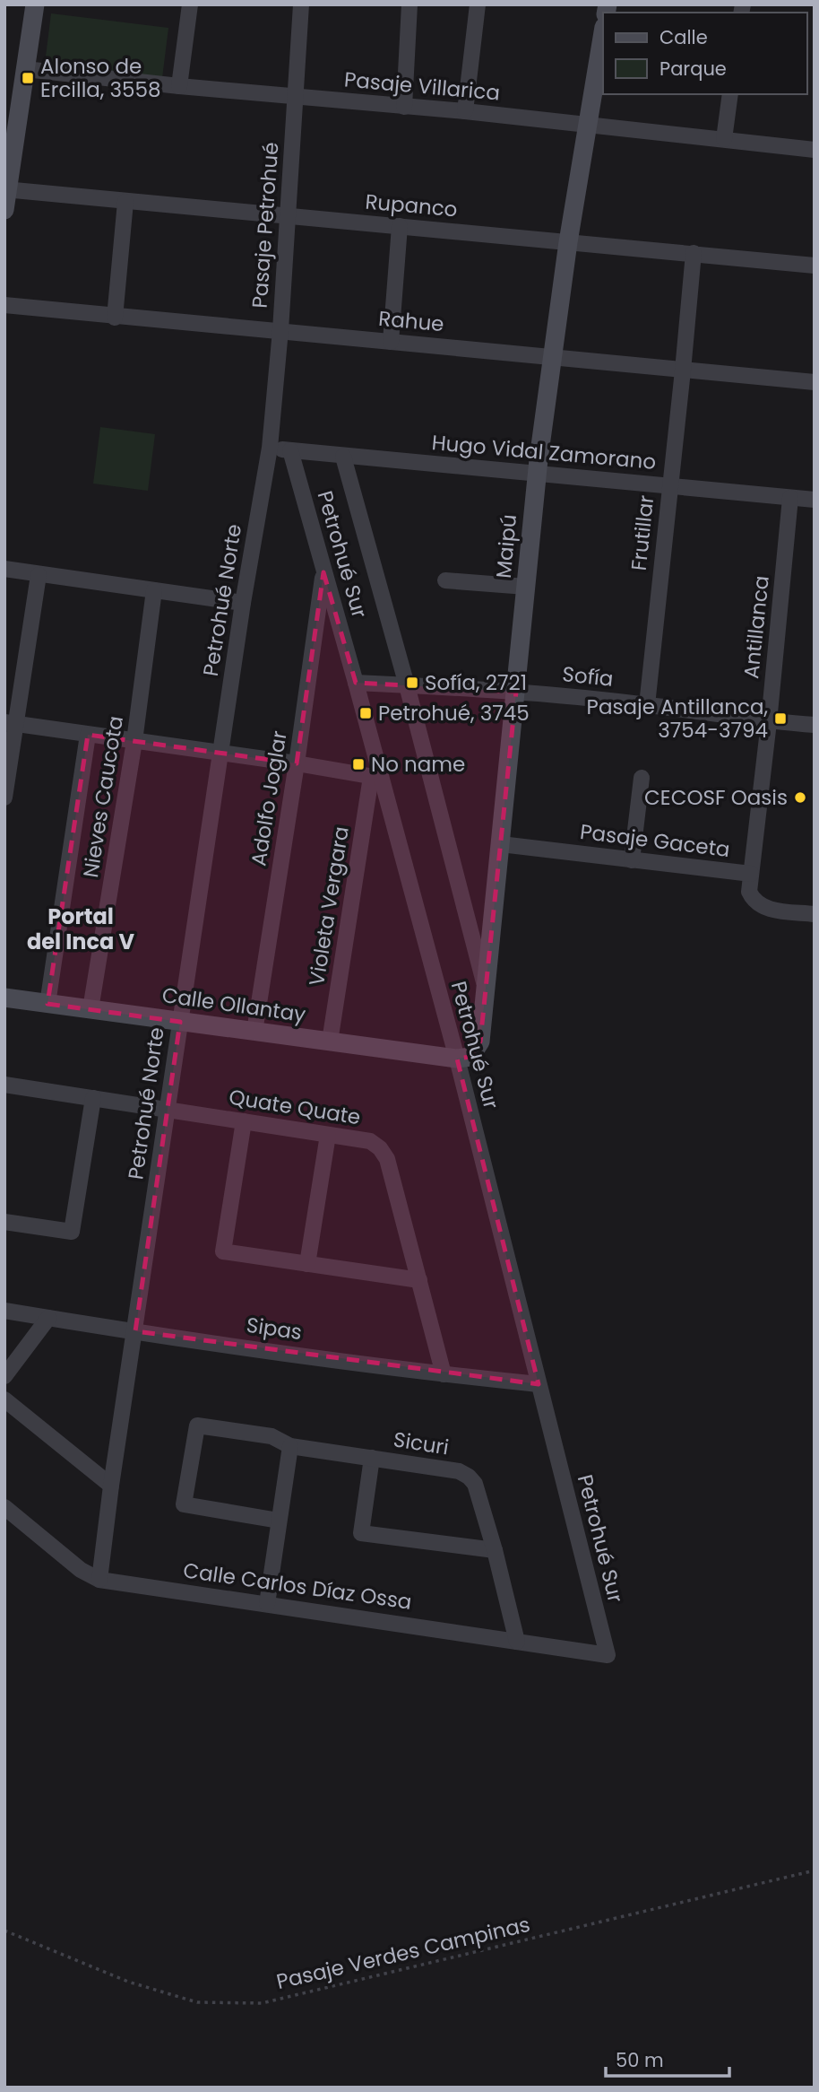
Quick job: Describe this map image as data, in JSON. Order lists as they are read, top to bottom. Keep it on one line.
{"streets":{"street":["Pasaje Villarica","Rupanco","Pasaje Petrohué","Rahue","Hugo Vidal Zamorano","Frutillar","Maipú","Petrohué Sur","Petrohué Norte","Antillanca","Sofía","Nieves Caucota","Adolfo Joglar","Pasaje Gaceta","Violeta Vergara","Calle Ollantay","Quate Quate","Sipas","Sicuri","Calle Carlos Díaz Ossa"],"path":["Pasaje Verdes Campinas"]},"crossings":[["Pasaje Villarica","Pasaje Petrohué"],["Pasaje Villarica","Maipú"],["Rupanco","Pasaje Petrohué"],["Rupanco","Frutillar"],["Rupanco","Maipú"],["Pasaje Petrohué","Rahue"],["Pasaje Petrohué","Hugo Vidal Zamorano"],["Pasaje Petrohué","Petrohué Norte"],["Rahue","Frutillar"],["Rahue","Maipú"],["Hugo Vidal Zamorano","Frutillar"],["Hugo Vidal Zamorano","Maipú"],["Hugo Vidal Zamorano","Petrohué Sur"],["Hugo Vidal Zamorano","Petrohué Norte"],["Hugo Vidal Zamorano","Antillanca"],["Frutillar","Sofía"],["Maipú","Petrohué Sur"],["Maipú","Sofía"],["Maipú","Pasaje Gaceta"],["Maipú","Calle Ollantay"],["Petrohué Sur","Sofía"],["Petrohué Sur","Adolfo Joglar"],["Petrohué Sur","Violeta Vergara"],["Petrohué Sur","Calle Ollantay"],["Petrohué Sur","Sipas"],["Petrohué Sur","Calle Carlos Díaz Ossa"],["Petrohué Norte","Calle Ollantay"],["Petrohué Norte","Quate Quate"],["Petrohué Norte","Sipas"],["Petrohué Norte","Calle Carlos Díaz Ossa"],["Antillanca","Sofía"],["Antillanca","Pasaje Gaceta"],["Nieves Caucota","Calle Ollantay"],["Adolfo Joglar","Calle Ollantay"],["Violeta Vergara","Calle Ollantay"],["Quate Quate","Sipas"],["Sicuri","Calle Carlos Díaz Ossa"]],"districts":["Portal del Inca V"],"places":{"transit":["Alonso de Ercilla, 3558","Sofía, 2721","Petrohué, 3745","Pasaje Antillanca, 3754-3794","No name"],"other":["CECOSF Oasis"]},"legend":["Calle","Parque"],"scale_bar":"50 m"}
